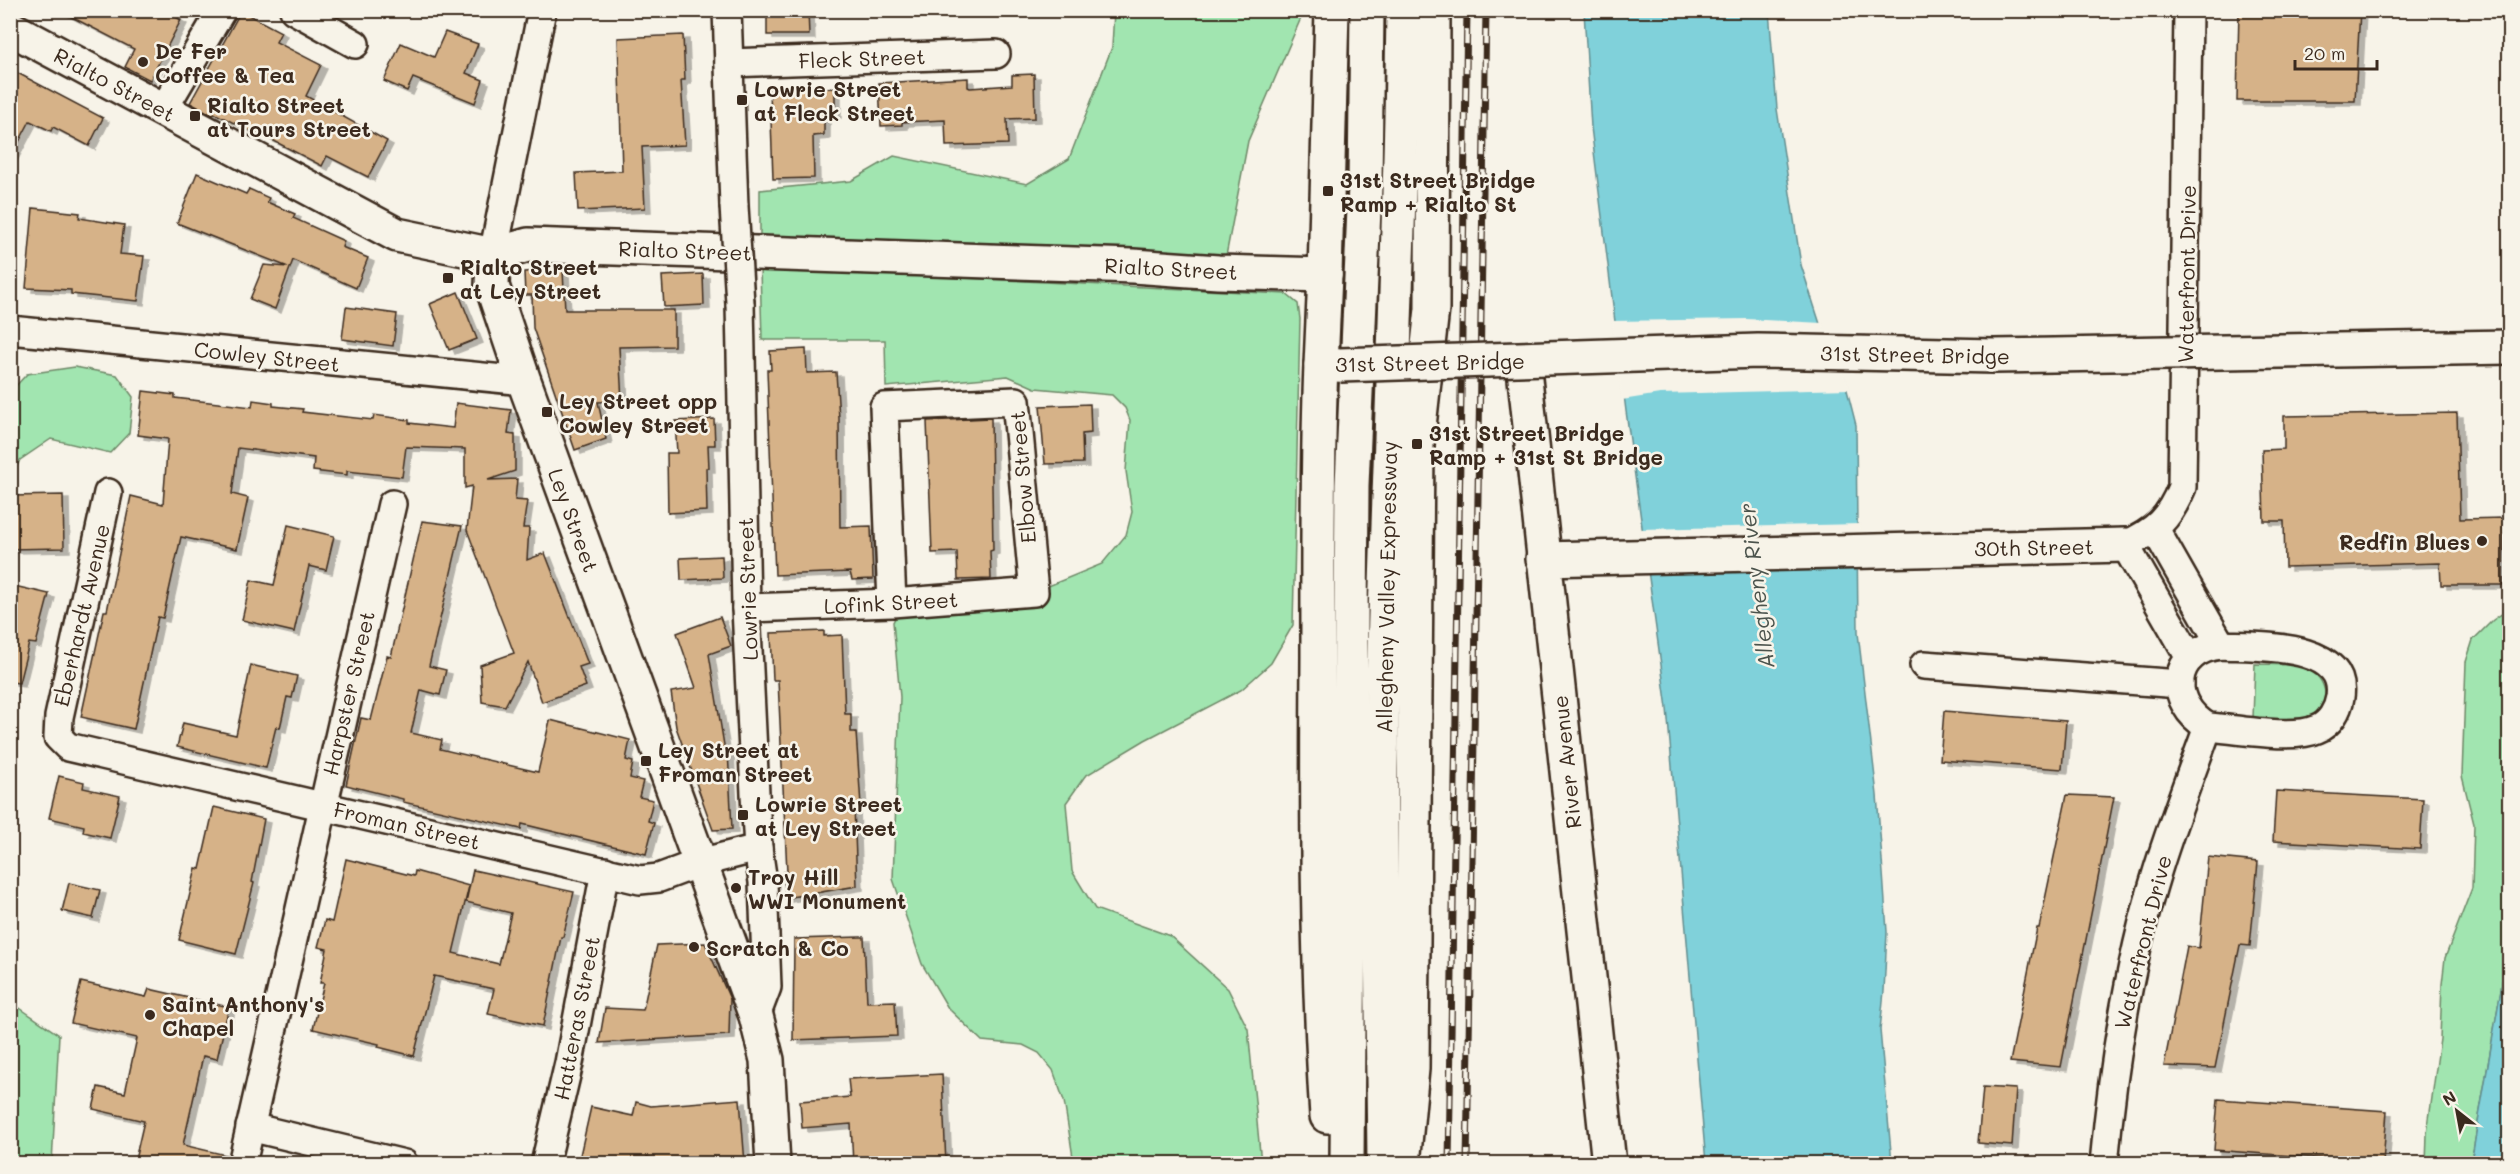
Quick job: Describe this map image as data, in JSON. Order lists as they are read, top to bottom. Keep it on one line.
{"streets":{"main road":["Rialto Street","31st Street Bridge","Ley Street","30th Street","Allegheny Valley Expressway","River Avenue"],"street":["Fleck Street","Waterfront Drive","Cowley Street","Elbow Street","Lowrie Street","Lofink Street","Eberhardt Avenue","Harpster Street","Froman Street","Hatteras Street"]},"crossings":[["Fleck Street","Lowrie Street"],["Rialto Street","Ley Street"],["Waterfront Drive","30th Street"],["31st Street Bridge","River Avenue"],["Cowley Street","Ley Street"],["Elbow Street","Lofink Street"],["Ley Street","Lowrie Street"],["Ley Street","Froman Street"],["30th Street","River Avenue"],["Lowrie Street","Lofink Street"],["Lowrie Street","Froman Street"],["Eberhardt Avenue","Froman Street"],["Harpster Street","Froman Street"],["Froman Street","Hatteras Street"]],"water":["Allegheny River"],"places":{"other":["De Fer Coffee & Tea","Redfin Blues","Troy Hill WWI Monument","Scratch & Co","Saint Anthony's Chapel"],"transit":["Lowrie Street at Fleck Street","Rialto Street at Tours Street","31st Street Bridge Ramp + Rialto St","Rialto Street at Ley Street","Ley Street opp Cowley Street","31st Street Bridge Ramp + 31st St Bridge","Ley Street at Froman Street","Lowrie Street at Ley Street"]},"scale_bar":"20 m","north":"top left"}
